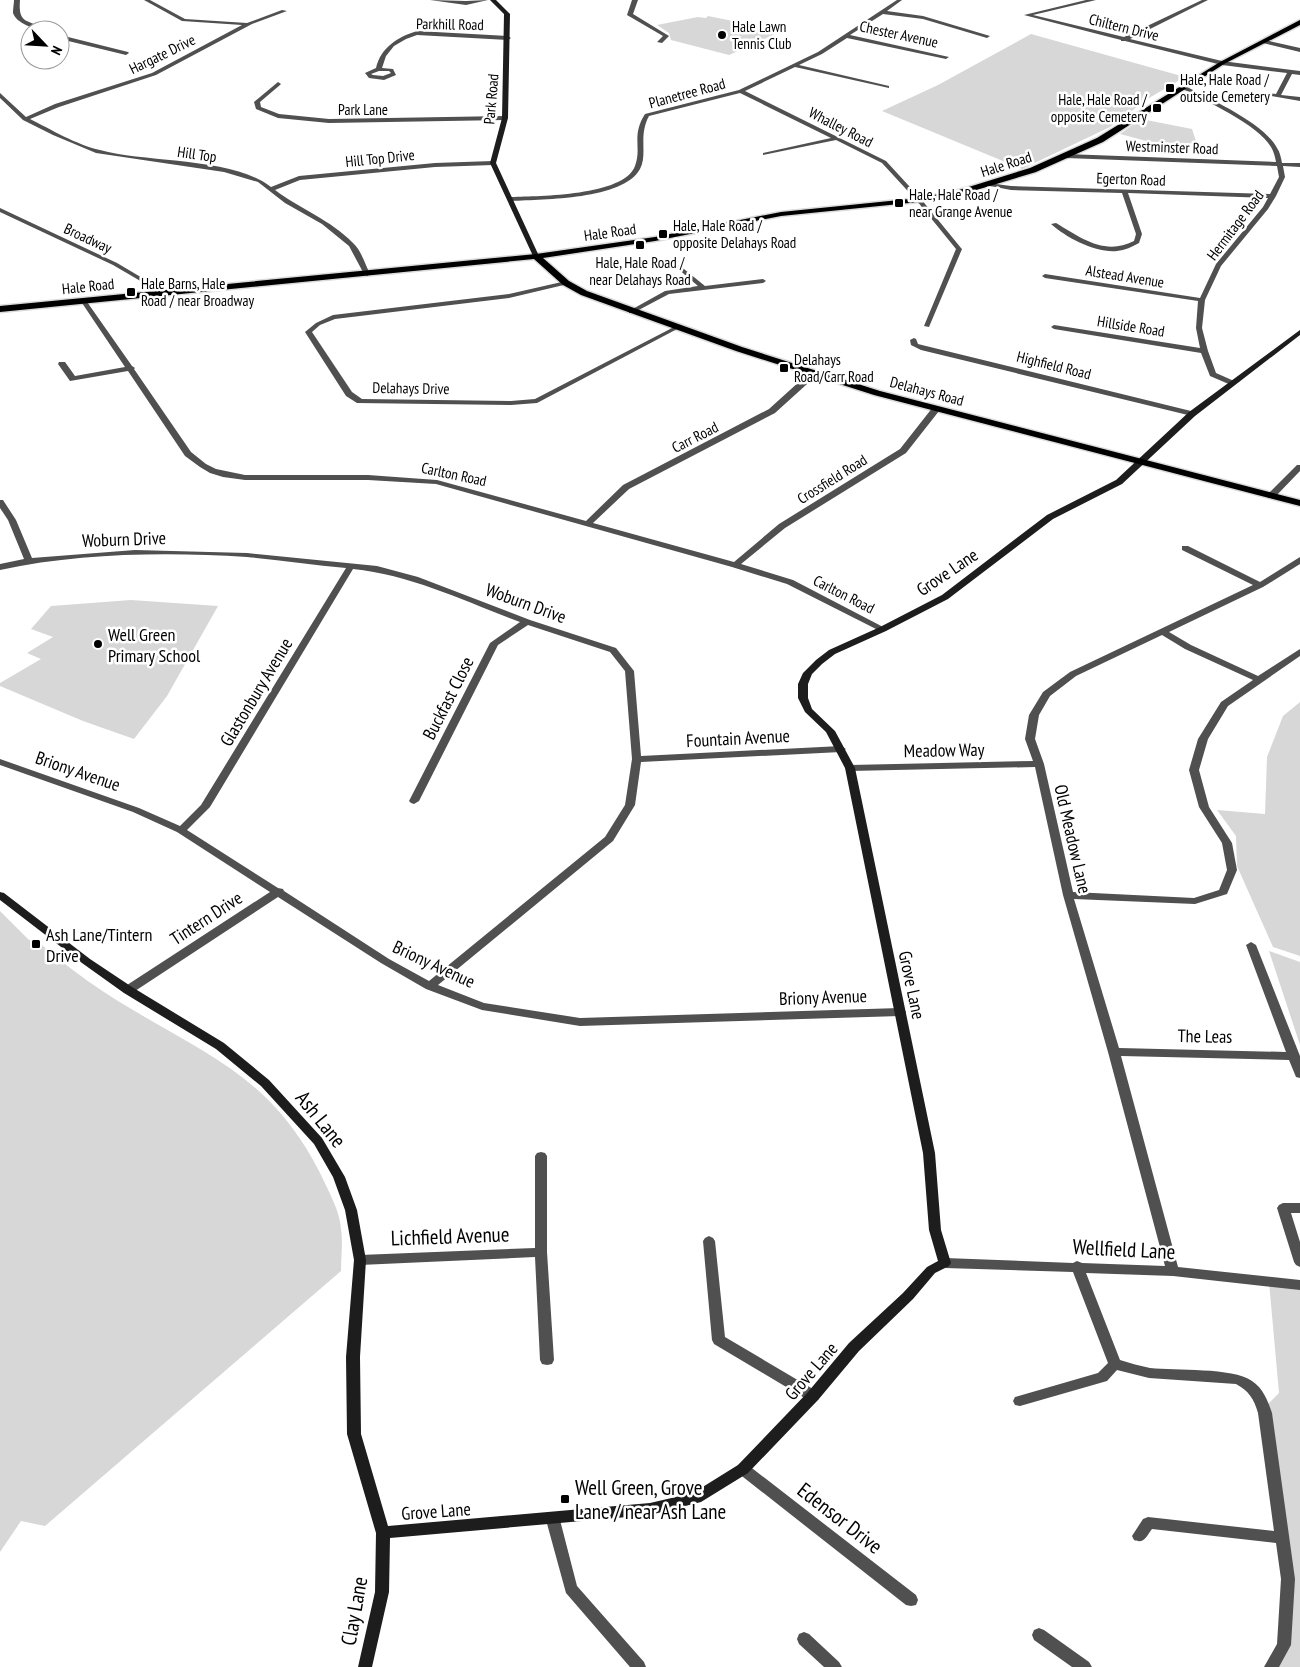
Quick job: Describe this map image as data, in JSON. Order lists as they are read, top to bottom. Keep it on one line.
{"streets":{"main road":["Hale Road","Delahays Road"],"street":["Parkhill Road","Chiltern Drive","Chester Avenue","Hargate Drive","Planetree Road","Park Road","Park Lane","Whalley Road","Westminster Road","Hill Top","Hill Top Drive","Egerton Road","Hermitage Road","Broadway","Alstead Avenue","Hillside Road","Highfield Road","Delahays Drive","Carr Road","Carlton Road","Crossfield Road","Woburn Drive","Grove Lane","Glastonbury Avenue","Buckfast Close","Fountain Avenue","Meadow Way","Briony Avenue","Old Meadow Lane","Tintern Drive","The Leas","Ash Lane","Lichfield Avenue","Wellfield Lane","Edensor Drive","Clay Lane"]},"crossings":[["Parkhill Road","Park Road"],["Chiltern Drive","Hale Road"],["Chester Avenue","Planetree Road"],["Hargate Drive","Hill Top"],["Planetree Road","Whalley Road"],["Park Road","Park Lane"],["Park Road","Hill Top Drive"],["Whalley Road","Hale Road"],["Westminster Road","Hale Road"],["Westminster Road","Hermitage Road"],["Hill Top","Hill Top Drive"],["Hill Top","Hale Road"],["Hale Road","Egerton Road"],["Hale Road","Hermitage Road"],["Hale Road","Broadway"],["Hale Road","Delahays Road"],["Hale Road","Carlton Road"],["Egerton Road","Hermitage Road"],["Hermitage Road","Alstead Avenue"],["Hermitage Road","Hillside Road"],["Hermitage Road","Grove Lane"],["Highfield Road","Grove Lane"],["Delahays Drive","Delahays Road"],["Delahays Road","Carr Road"],["Delahays Road","Crossfield Road"],["Delahays Road","Grove Lane"],["Carr Road","Carlton Road"],["Carlton Road","Crossfield Road"],["Carlton Road","Grove Lane"],["Woburn Drive","Glastonbury Avenue"],["Woburn Drive","Buckfast Close"],["Woburn Drive","Fountain Avenue"],["Woburn Drive","Briony Avenue"],["Grove Lane","Fountain Avenue"],["Grove Lane","Meadow Way"],["Grove Lane","Briony Avenue"],["Grove Lane","Ash Lane"],["Grove Lane","Wellfield Lane"],["Grove Lane","Edensor Drive"],["Grove Lane","Clay Lane"],["Glastonbury Avenue","Briony Avenue"],["Meadow Way","Old Meadow Lane"],["Briony Avenue","Tintern Drive"],["Old Meadow Lane","The Leas"],["Old Meadow Lane","Wellfield Lane"],["Tintern Drive","Ash Lane"],["Ash Lane","Lichfield Avenue"],["Ash Lane","Clay Lane"]],"places":{"other":["Hale Lawn Tennis Club","Well Green Primary School"],"transit":["Hale, Hale Road / outside Cemetery","Hale, Hale Road / opposite Cemetery","Hale, Hale Road / near Grange Avenue","Hale, Hale Road / opposite Delahays Road","Hale, Hale Road / near Delahays Road","Hale Barns, Hale Road / near Broadway","Delahays Road/Carr Road","Ash Lane/Tintern Drive","Well Green, Grove Lane / near Ash Lane"]},"north":"bottom right"}
